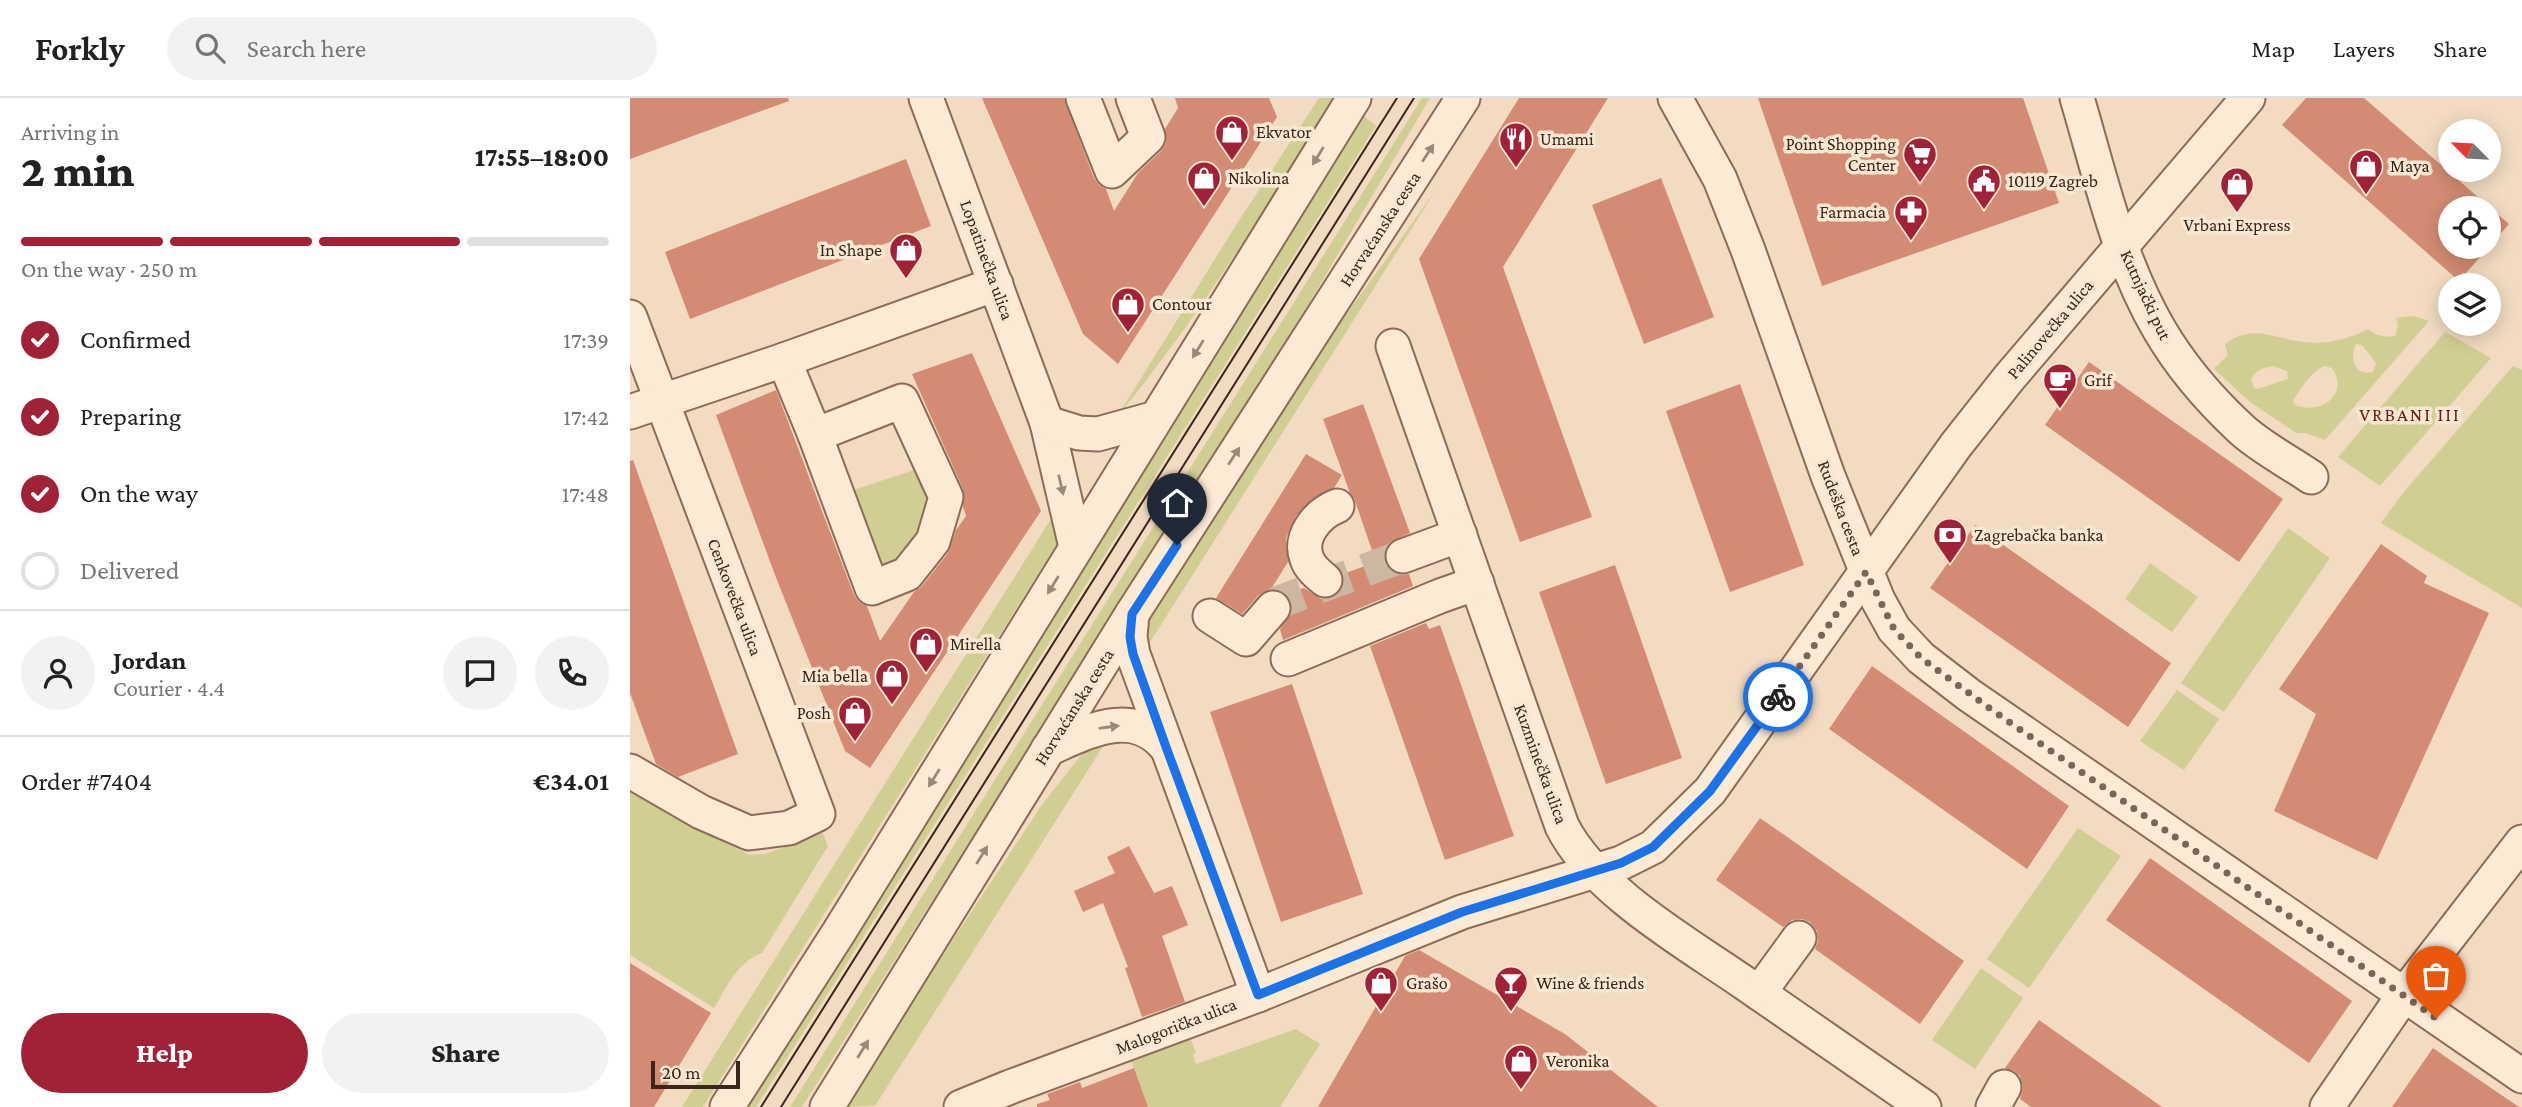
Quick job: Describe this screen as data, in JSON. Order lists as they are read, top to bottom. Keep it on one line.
{"streets":{"street":["Horvaćanska cesta","Lopatinečka ulica","Kutnjački put","Palinovečka ulica","Rudeška cesta","Cenkovečka ulica","Kuzminečka ulica","Malogorička ulica"]},"crossings":[["Kutnjački put","Palinovečka ulica"],["Palinovečka ulica","Rudeška cesta"],["Palinovečka ulica","Malogorička ulica"],["Rudeška cesta","Malogorička ulica"],["Kuzminečka ulica","Malogorička ulica"]],"districts":["VRBANI III"],"places":{"shop":["Ekvator","Maya","Nikolina","Vrbani Express","In Shape","Contour","Mirella","Mia bella","Posh","Grašo","Veronika"],"restaurant":["Umami"],"supermarket":["Point Shopping Center"],"public building":["10119 Zagreb"],"pharmacy":["Farmacia"],"cafe":["Grif"],"bank":["Zagrebačka banka"],"bar":["Wine & friends"]},"scale_bar":"20 m","north":"top left","page":{"header":"Forkly","search":"Search here","nav":["Map","Layers","Share"],"heading":["2 min","Arriving in","17:55–18:00"],"panel":["Jordan","Courier · 4.4","Order #7404","€34.01"],"bar":"On the way · 250 m","list":[["Confirmed","17:39"],["Preparing","17:42"],["On the way","17:48"],"Delivered"],"buttons":["Help","Share"],"scale":"20 m"}}
